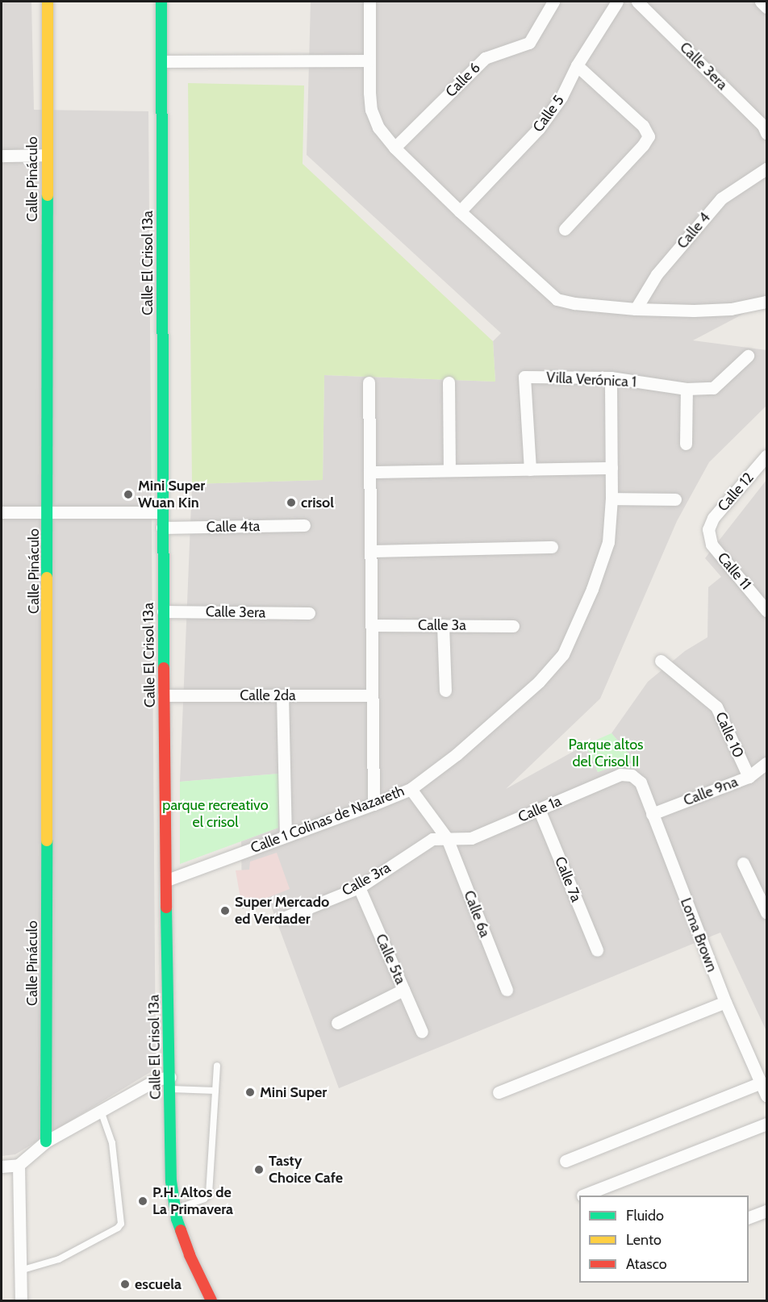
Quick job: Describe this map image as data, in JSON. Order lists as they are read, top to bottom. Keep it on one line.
{"streets":{"street":["Calle 3era","Calle 6","Calle 5","Calle Pináculo","Calle 4","Calle El Crisol 13a","Villa Verónica 1","Calle 12","Calle 4ta","Calle 11","Calle 3a","Calle 2da","Calle 10","Calle 9na","Calle 1a","Calle 1 Colinas de Nazareth","Calle 3ra","Calle 7a","Calle 6a","Loma Brown","Calle 5ta"]},"crossings":[["Calle 3era","Calle El Crisol 13a"],["Calle El Crisol 13a","Calle 4ta"],["Calle El Crisol 13a","Calle 2da"],["Calle El Crisol 13a","Calle 1 Colinas de Nazareth"],["Villa Verónica 1","Calle 1 Colinas de Nazareth"],["Calle 12","Calle 11"],["Calle 10","Calle 9na"],["Calle 9na","Loma Brown"],["Calle 1a","Calle 3ra"],["Calle 1a","Calle 7a"],["Calle 1a","Calle 6a"],["Calle 1a","Loma Brown"],["Calle 1 Colinas de Nazareth","Calle 6a"],["Calle 3ra","Calle 6a"],["Calle 3ra","Calle 5ta"]],"parks":["Parque altos del Crisol II","parque recreativo el crisol"],"places":["Mini Super Wuan Kin","crisol","Super Mercado ed Verdader","Mini Super","Tasty Choice Cafe","P.H. Altos de La Primavera","escuela"],"legend":["Fluido","Lento","Atasco"]}
